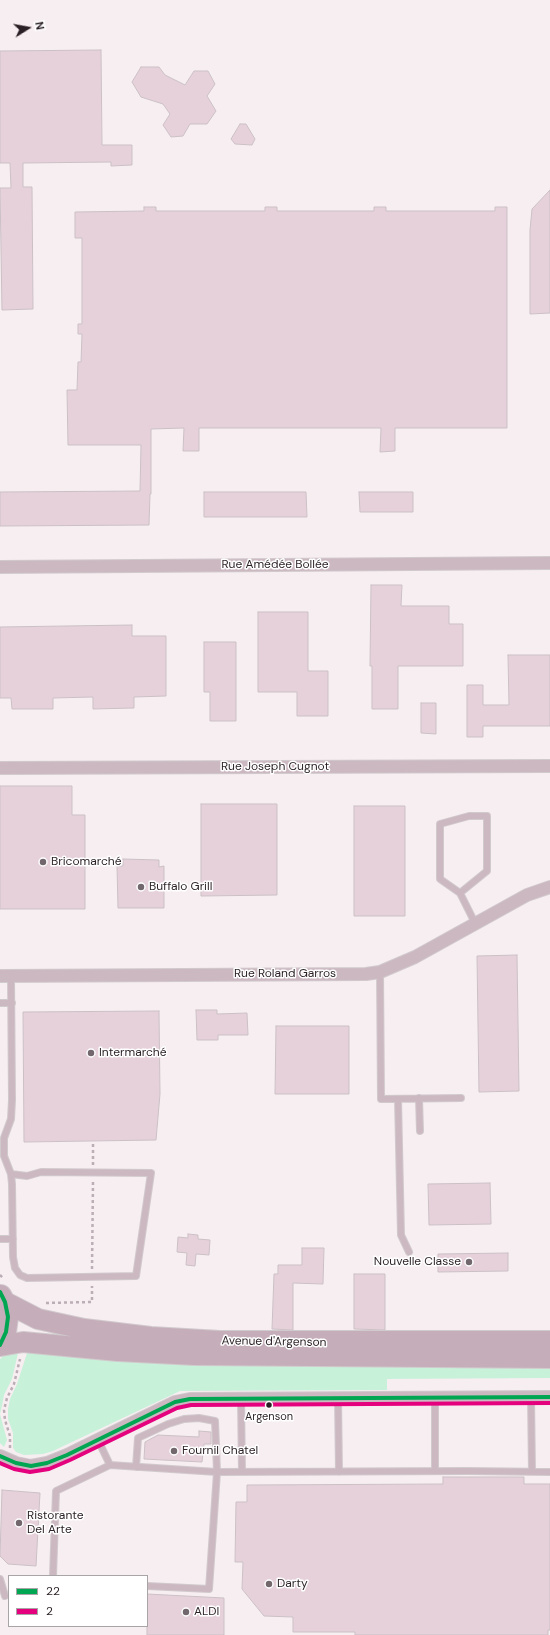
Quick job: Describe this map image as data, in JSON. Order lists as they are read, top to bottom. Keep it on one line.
{"streets":{"main road":["Avenue d'Argenson"],"street":["Rue Amédée Bollée","Rue Joseph Cugnot","Rue Roland Garros"]},"places":["Bricomarché","Buffalo Grill","Intermarché","Nouvelle Classe","Argenson","Fournil Chatel","Ristorante Del Arte","Darty","ALDI"],"lines":["transit line 22","transit line 2"],"legend":["22","2"],"north":"right"}
